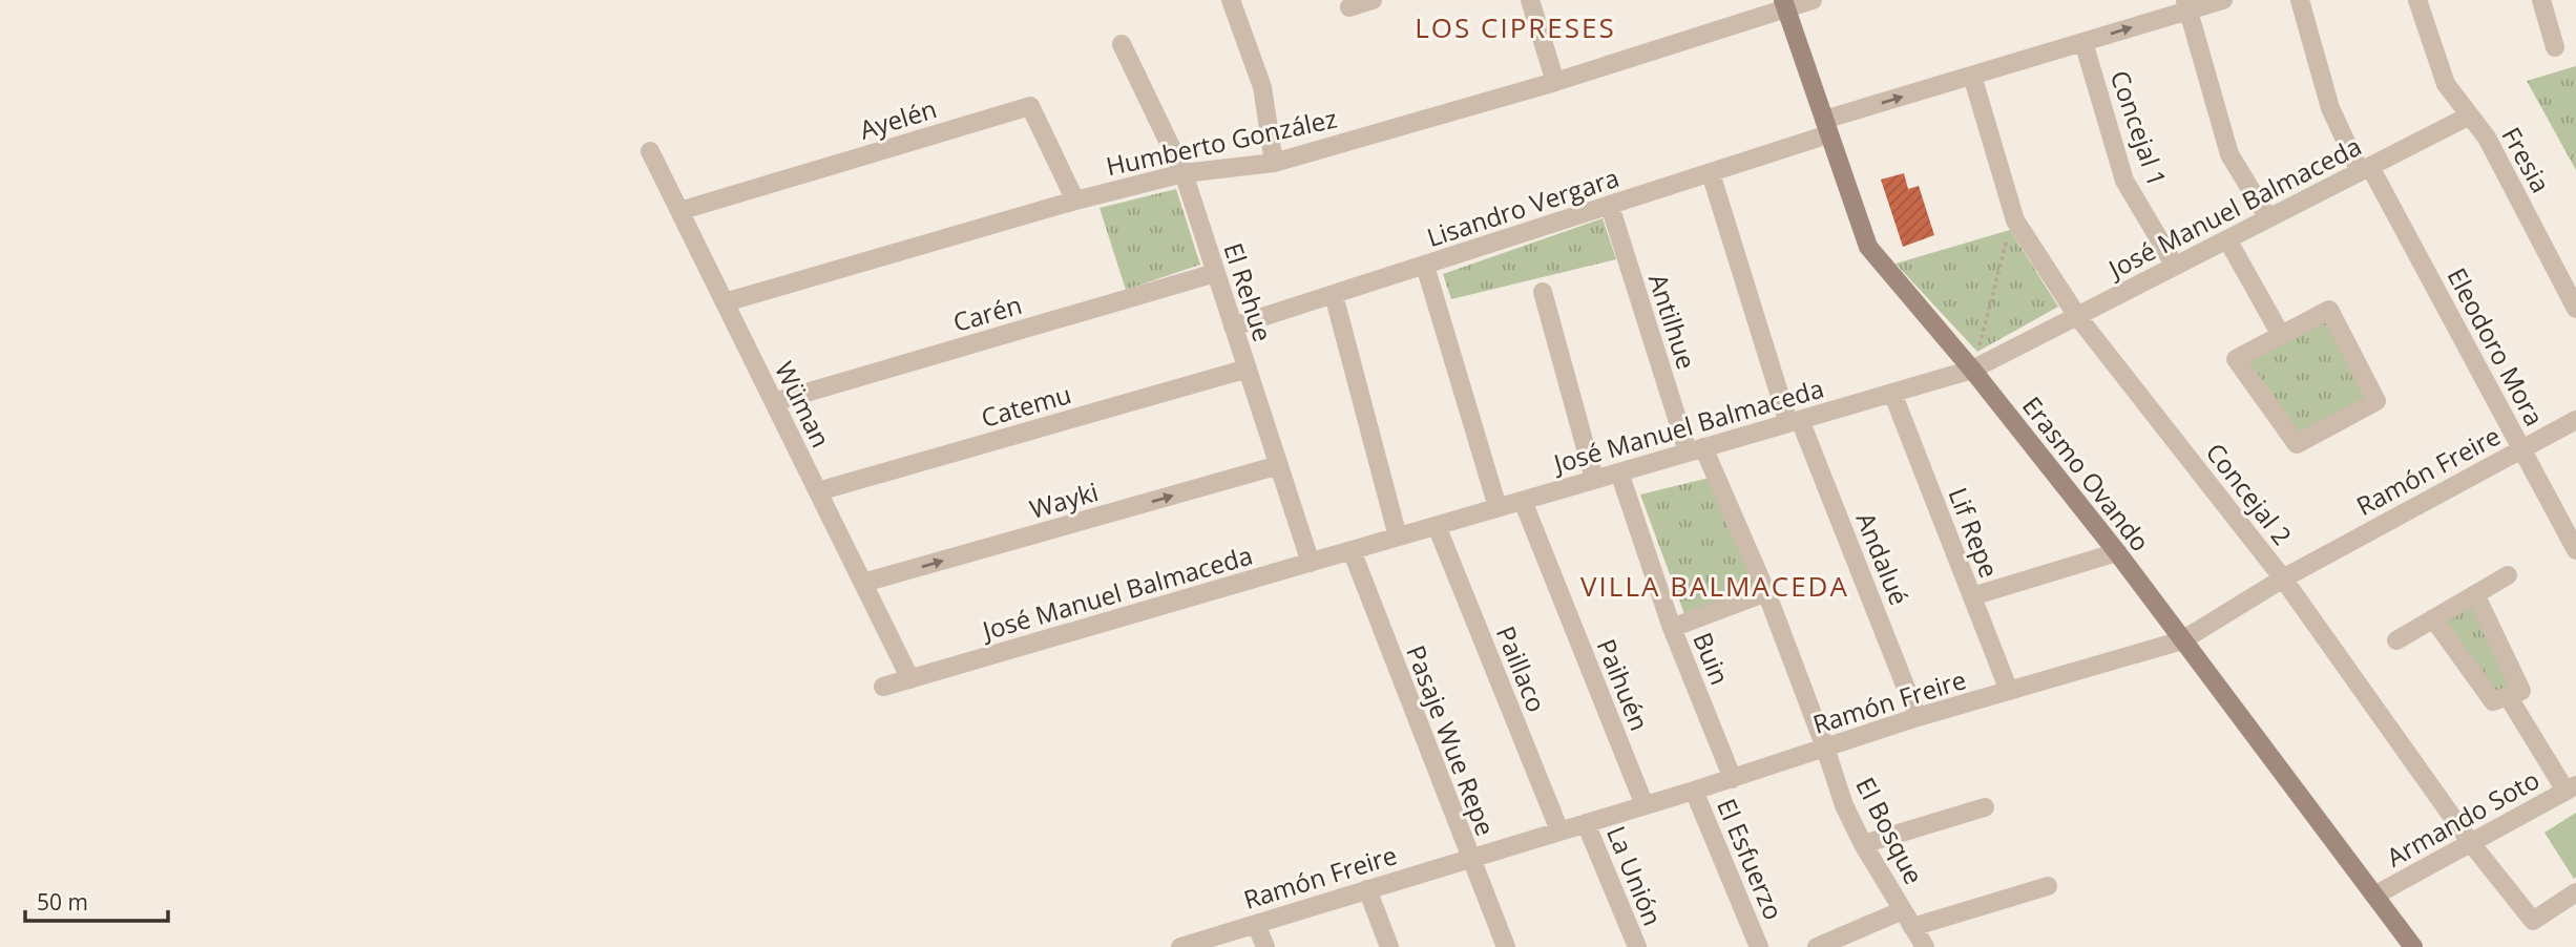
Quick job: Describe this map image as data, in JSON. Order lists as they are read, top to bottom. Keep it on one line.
{"streets":{"street":["Ayelén","Concejal 1","Humberto González","Fresia","Lisandro Vergara","José Manuel Balmaceda","El Rehue","Carén","Antilhue","Eleodoro Mora","Wüman","Catemu","Ramón Freire","Erasmo Ovando","Concejal 2","Wayki","Lif Repe","Andalué","Buin","Paillaco","Paihuén","Pasaje Wue Repe","Armando Soto","El Bosque","El Esfuerzo","La Unión"]},"crossings":[["Ayelén","Humberto González"],["Ayelén","Wüman"],["Concejal 1","Lisandro Vergara"],["Concejal 1","José Manuel Balmaceda"],["Humberto González","El Rehue"],["Humberto González","Wüman"],["Humberto González","Erasmo Ovando"],["Fresia","José Manuel Balmaceda"],["Lisandro Vergara","El Rehue"],["Lisandro Vergara","Antilhue"],["Lisandro Vergara","Erasmo Ovando"],["Lisandro Vergara","Concejal 2"],["Lisandro Vergara","Andalué"],["José Manuel Balmaceda","El Rehue"],["José Manuel Balmaceda","Antilhue"],["José Manuel Balmaceda","Eleodoro Mora"],["José Manuel Balmaceda","Wüman"],["José Manuel Balmaceda","Erasmo Ovando"],["José Manuel Balmaceda","Concejal 2"],["José Manuel Balmaceda","Lif Repe"],["José Manuel Balmaceda","Andalué"],["José Manuel Balmaceda","Buin"],["José Manuel Balmaceda","Paillaco"],["José Manuel Balmaceda","Paihuén"],["José Manuel Balmaceda","Pasaje Wue Repe"],["José Manuel Balmaceda","El Bosque"],["El Rehue","Carén"],["El Rehue","Catemu"],["El Rehue","Wayki"],["Carén","Wüman"],["Antilhue","El Bosque"],["Eleodoro Mora","Ramón Freire"],["Wüman","Catemu"],["Wüman","Wayki"],["Ramón Freire","Erasmo Ovando"],["Ramón Freire","Concejal 2"],["Ramón Freire","Lif Repe"],["Ramón Freire","Andalué"],["Ramón Freire","Buin"],["Ramón Freire","Paillaco"],["Ramón Freire","Paihuén"],["Ramón Freire","Pasaje Wue Repe"],["Ramón Freire","El Bosque"],["Ramón Freire","El Esfuerzo"],["Ramón Freire","La Unión"],["Erasmo Ovando","Armando Soto"],["Concejal 2","Armando Soto"]],"one_way":["Wayki"],"districts":["LOS CIPRESES","VILLA BALMACEDA"],"scale_bar":"50 m"}
